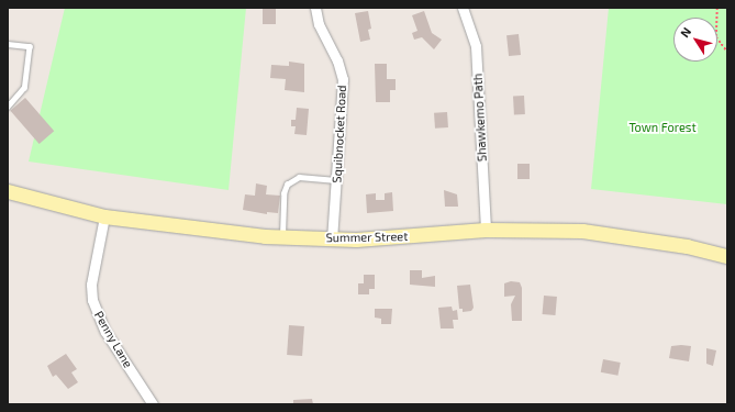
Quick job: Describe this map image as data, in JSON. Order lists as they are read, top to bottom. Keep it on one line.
{"streets":{"main road":["Summer Street"],"street":["Shawkemo Path","Squibnocket Road","Penny Lane"]},"crossings":[["Shawkemo Path","Summer Street"],["Squibnocket Road","Summer Street"],["Summer Street","Penny Lane"]],"parks":["Town Forest"],"north":"top left"}
